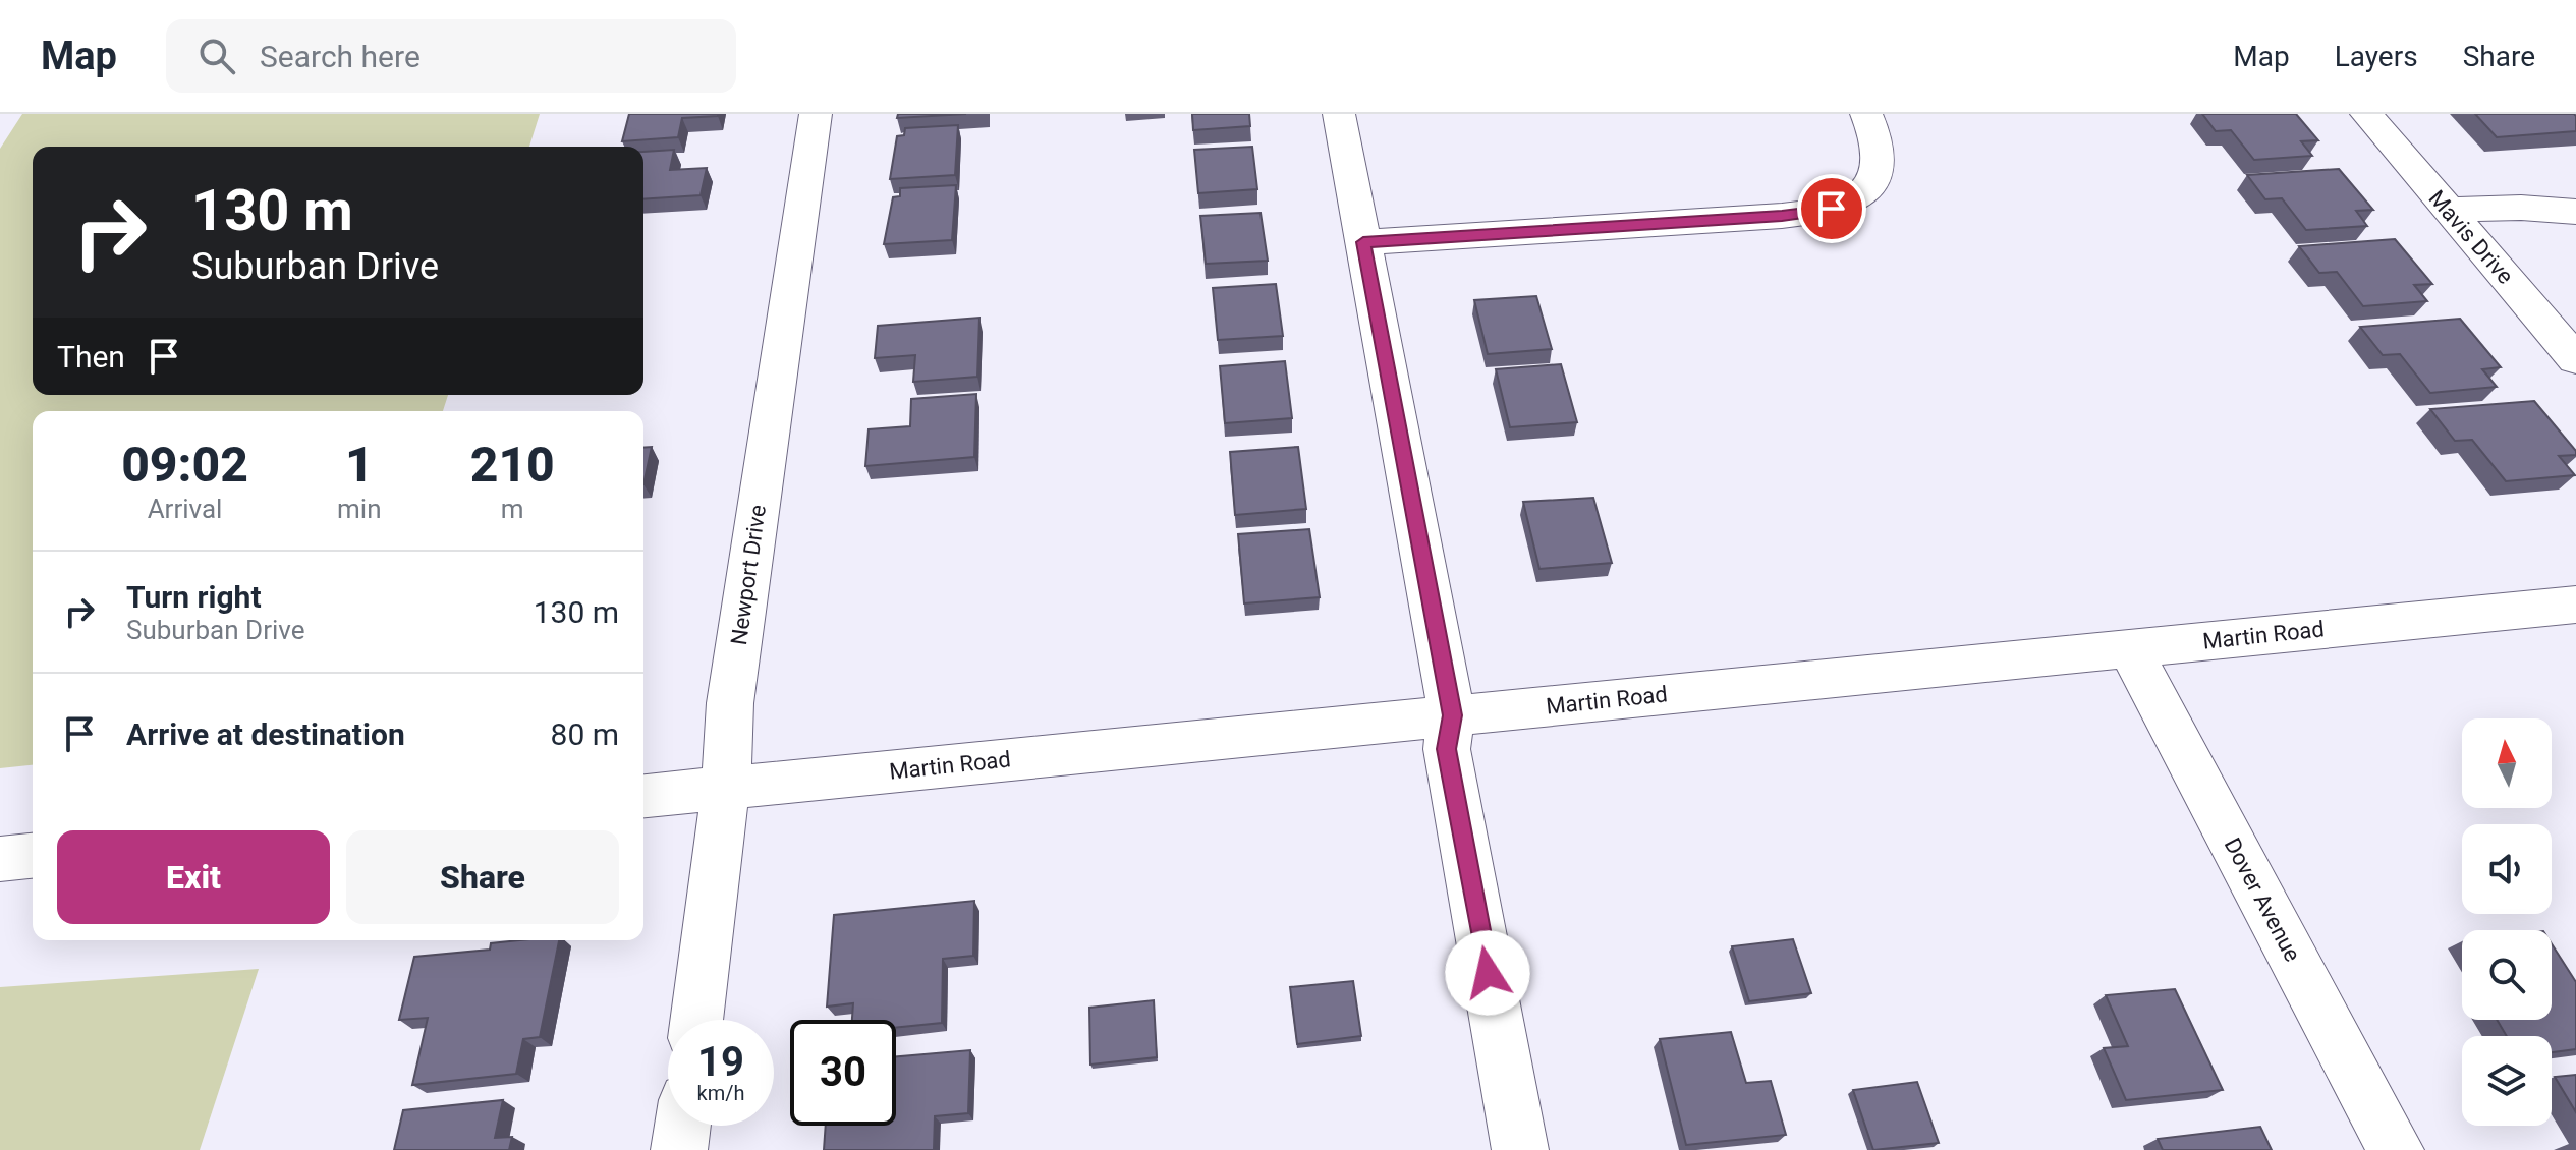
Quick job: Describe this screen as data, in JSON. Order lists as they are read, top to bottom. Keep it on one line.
{"streets":{"street":["Mavis Drive","Newport Drive","Martin Road","Dover Avenue"]},"crossings":[["Newport Drive","Martin Road"],["Martin Road","Dover Avenue"]],"north":"top","page":{"header":"Map","search":"Search here","nav":["Map","Layers","Share"],"turn":["130 m","Suburban Drive"],"then":"Then","eta":["09:02","Arrival","1","min","210","m"],"list":[{"name":"Turn right","note":"Suburban Drive","value":"130 m"},{"name":"Arrive at destination","value":"80 m"}],"buttons":["Exit","Share"],"speed":"19 km/h","limit":"30"}}
